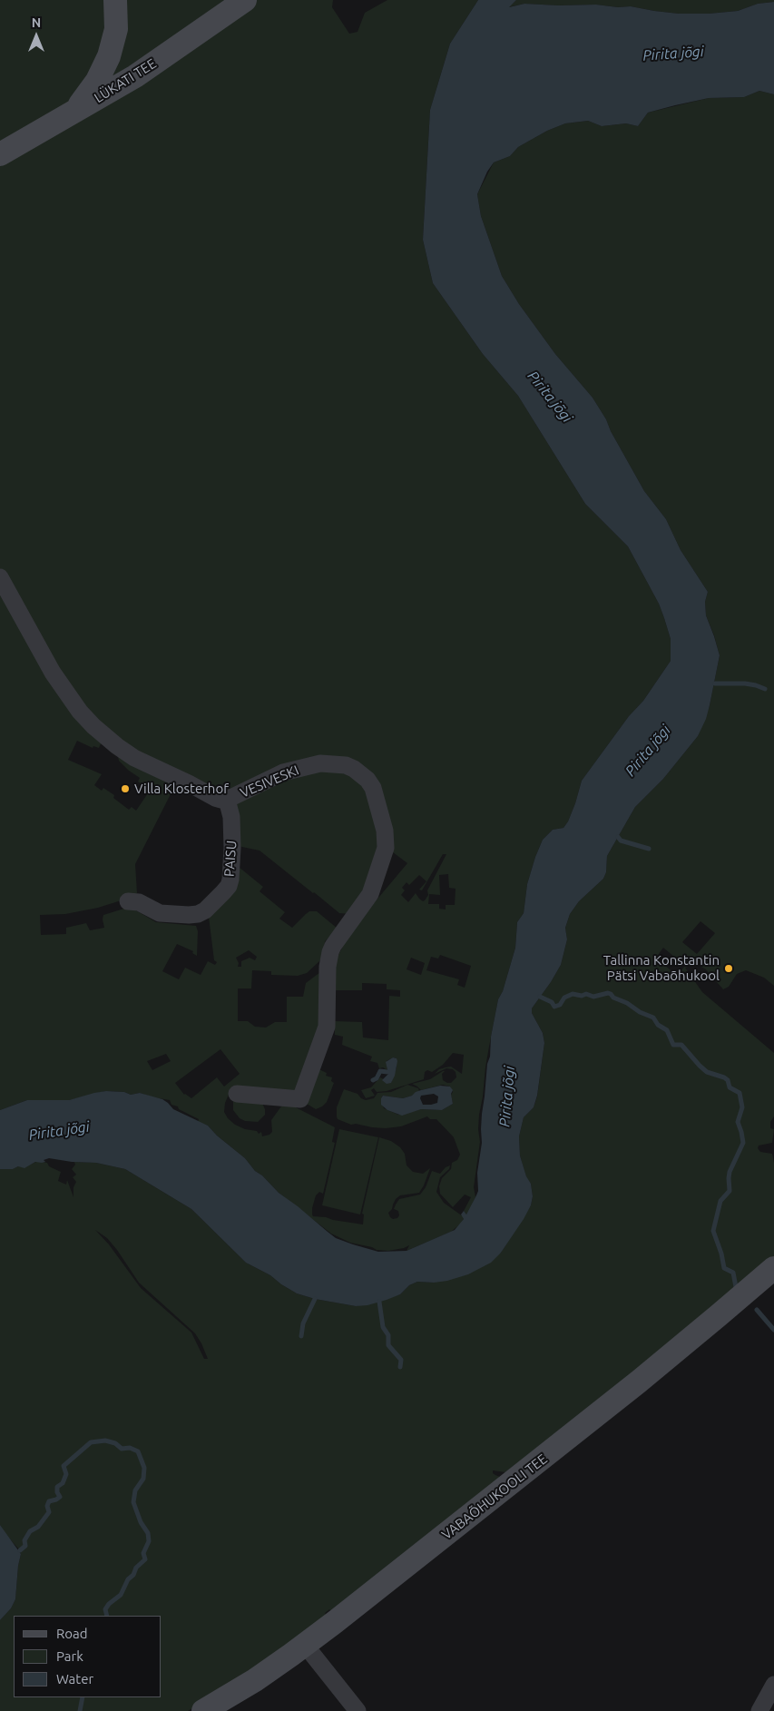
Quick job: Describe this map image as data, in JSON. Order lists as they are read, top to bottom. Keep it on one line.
{"streets":{"street":["LÜKATI TEE","VESIVESKI","PAISU","VABAÕHUKOOLI TEE"]},"crossings":[["VESIVESKI","PAISU"]],"water":["Pirita jõgi"],"places":["Villa Klosterhof","Tallinna Konstantin Pätsi Vabaõhukool"],"legend":["Road","Park","Water"],"north":"top"}
